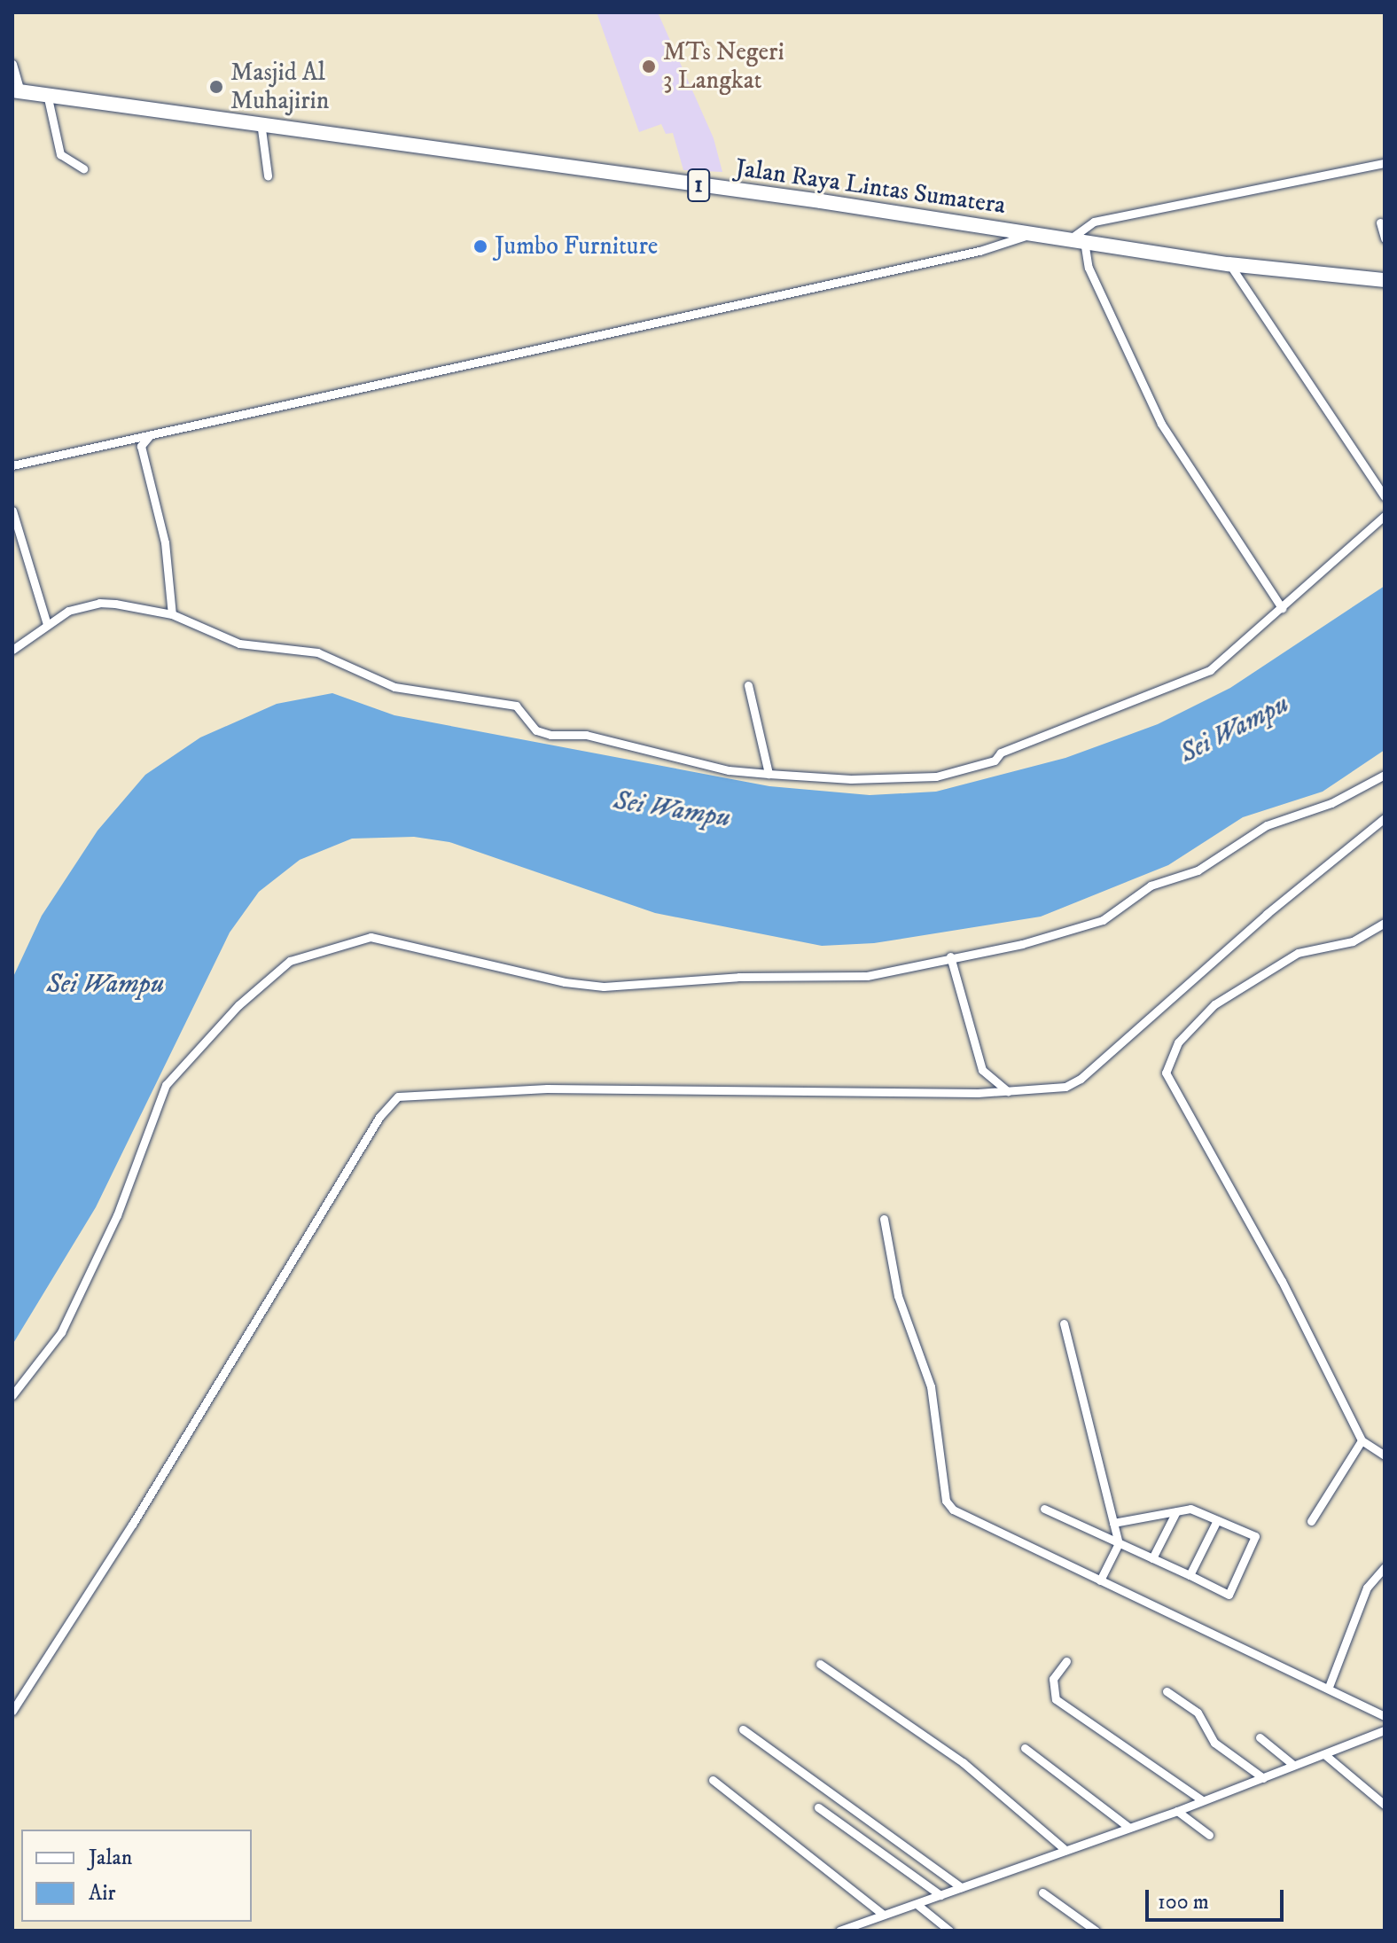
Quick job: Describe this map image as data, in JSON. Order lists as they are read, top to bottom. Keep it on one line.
{"streets":{"highway":["1","Jalan Raya Lintas Sumatera"]},"water":["Sei Wampu"],"places":["MTs Negeri 3 Langkat","Masjid Al Muhajirin","Jumbo Furniture"],"legend":["Jalan","Air"],"scale_bar":"100 m"}
